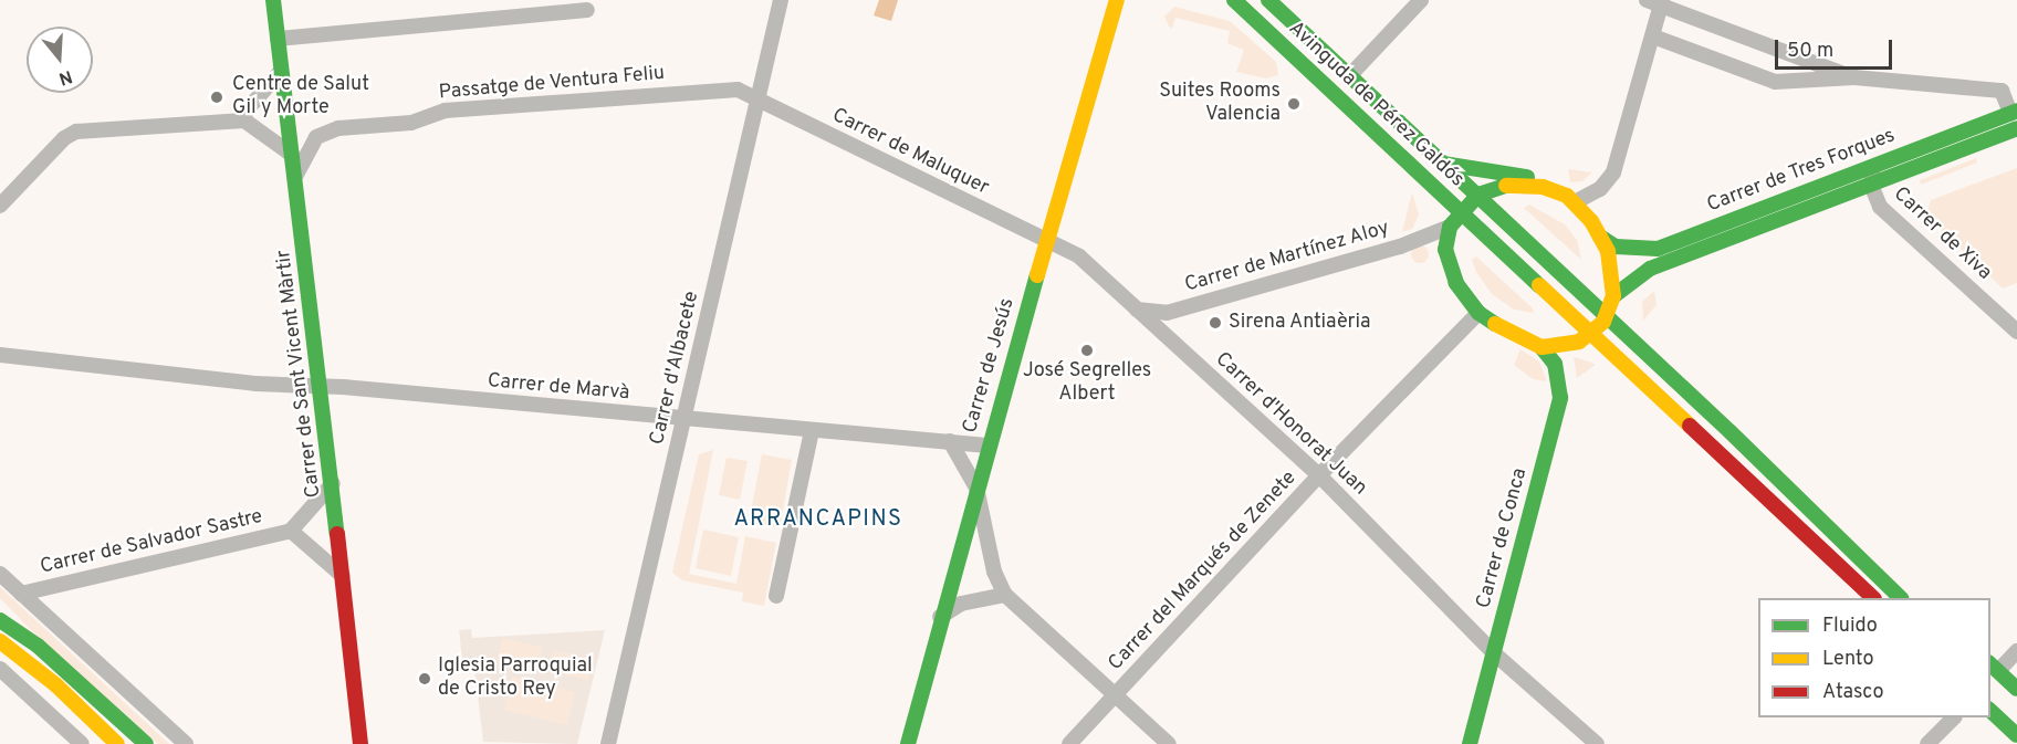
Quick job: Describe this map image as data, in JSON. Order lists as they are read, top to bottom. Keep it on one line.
{"streets":{"main road":["Avinguda de Pérez Galdós","Carrer de Tres Forques","Carrer de Jesús","Carrer de Sant Vicent Màrtir","Carrer de Conca"],"street":["Passatge de Ventura Feliu","Carrer de Maluquer","Carrer de Xiva","Carrer de Martínez Aloy","Carrer d'Albacete","Carrer de Marvà","Carrer d'Honorat Juan","Carrer de Salvador Sastre","Carrer del Marqués de Zenete"]},"crossings":[["Passatge de Ventura Feliu","Carrer de Maluquer"],["Passatge de Ventura Feliu","Carrer d'Albacete"],["Passatge de Ventura Feliu","Carrer de Sant Vicent Màrtir"],["Avinguda de Pérez Galdós","Carrer de Tres Forques"],["Avinguda de Pérez Galdós","Carrer de Martínez Aloy"],["Carrer de Maluquer","Carrer de Jesús"],["Carrer de Maluquer","Carrer d'Albacete"],["Carrer de Maluquer","Carrer d'Honorat Juan"],["Carrer de Tres Forques","Carrer de Xiva"],["Carrer de Martínez Aloy","Carrer d'Honorat Juan"],["Carrer de Jesús","Carrer de Marvà"],["Carrer de Jesús","Carrer d'Honorat Juan"],["Carrer d'Albacete","Carrer de Marvà"],["Carrer de Sant Vicent Màrtir","Carrer de Marvà"],["Carrer de Sant Vicent Màrtir","Carrer de Salvador Sastre"],["Carrer d'Honorat Juan","Carrer de Conca"],["Carrer d'Honorat Juan","Carrer del Marqués de Zenete"]],"districts":["ARRANCAPINS"],"places":["Centre de Salut Gil y Morte","Suites Rooms Valencia","Sirena Antiaèria","José Segrelles Albert","Iglesia Parroquial de Cristo Rey"],"legend":["Fluido","Lento","Atasco"],"scale_bar":"50 m","north":"bottom"}
